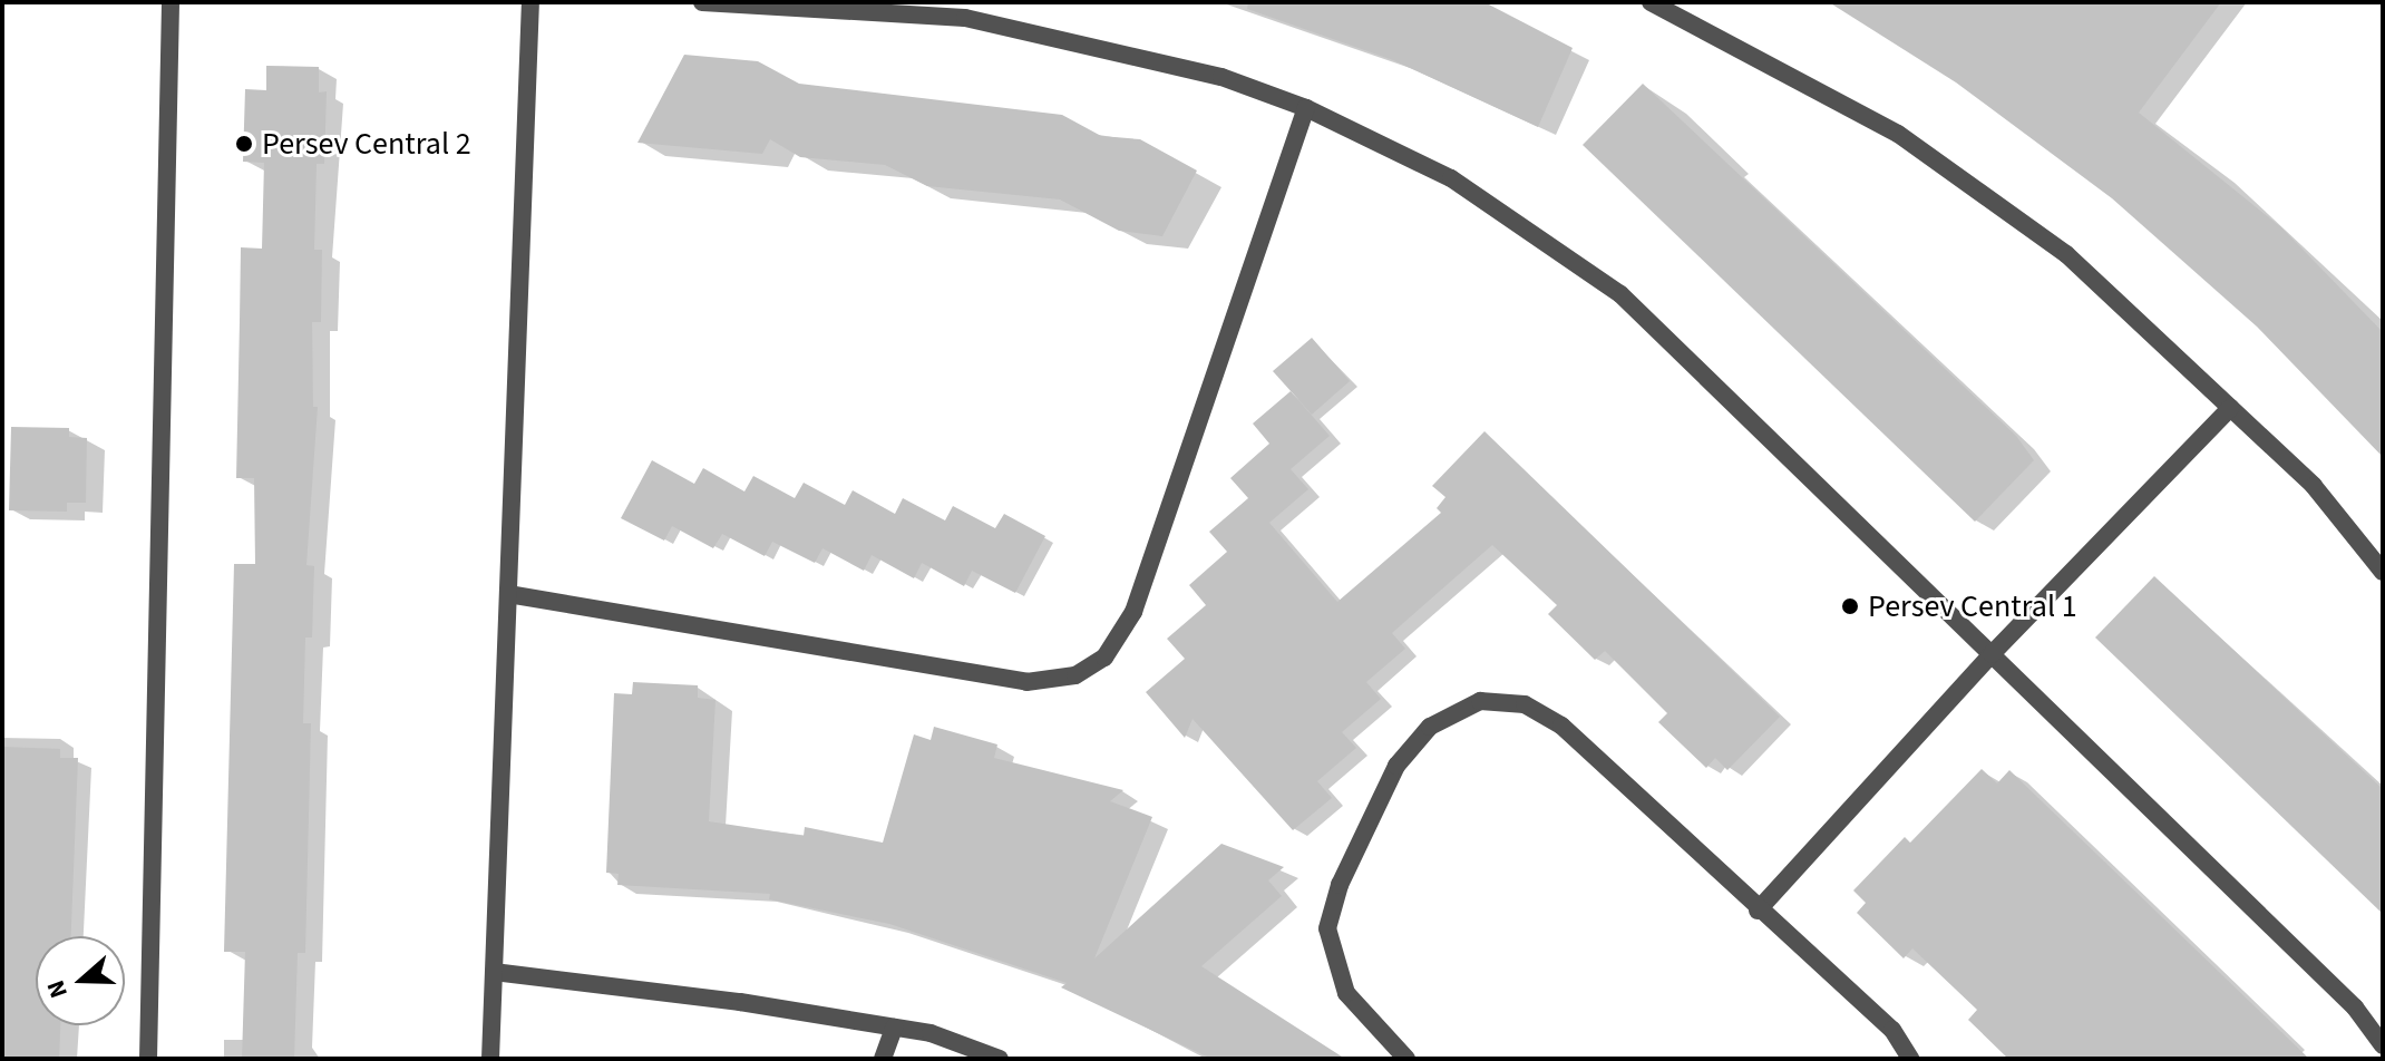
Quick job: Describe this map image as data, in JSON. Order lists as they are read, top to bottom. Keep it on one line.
{"places":["Persev Central 2","Persev Central 1"],"north":"left"}
